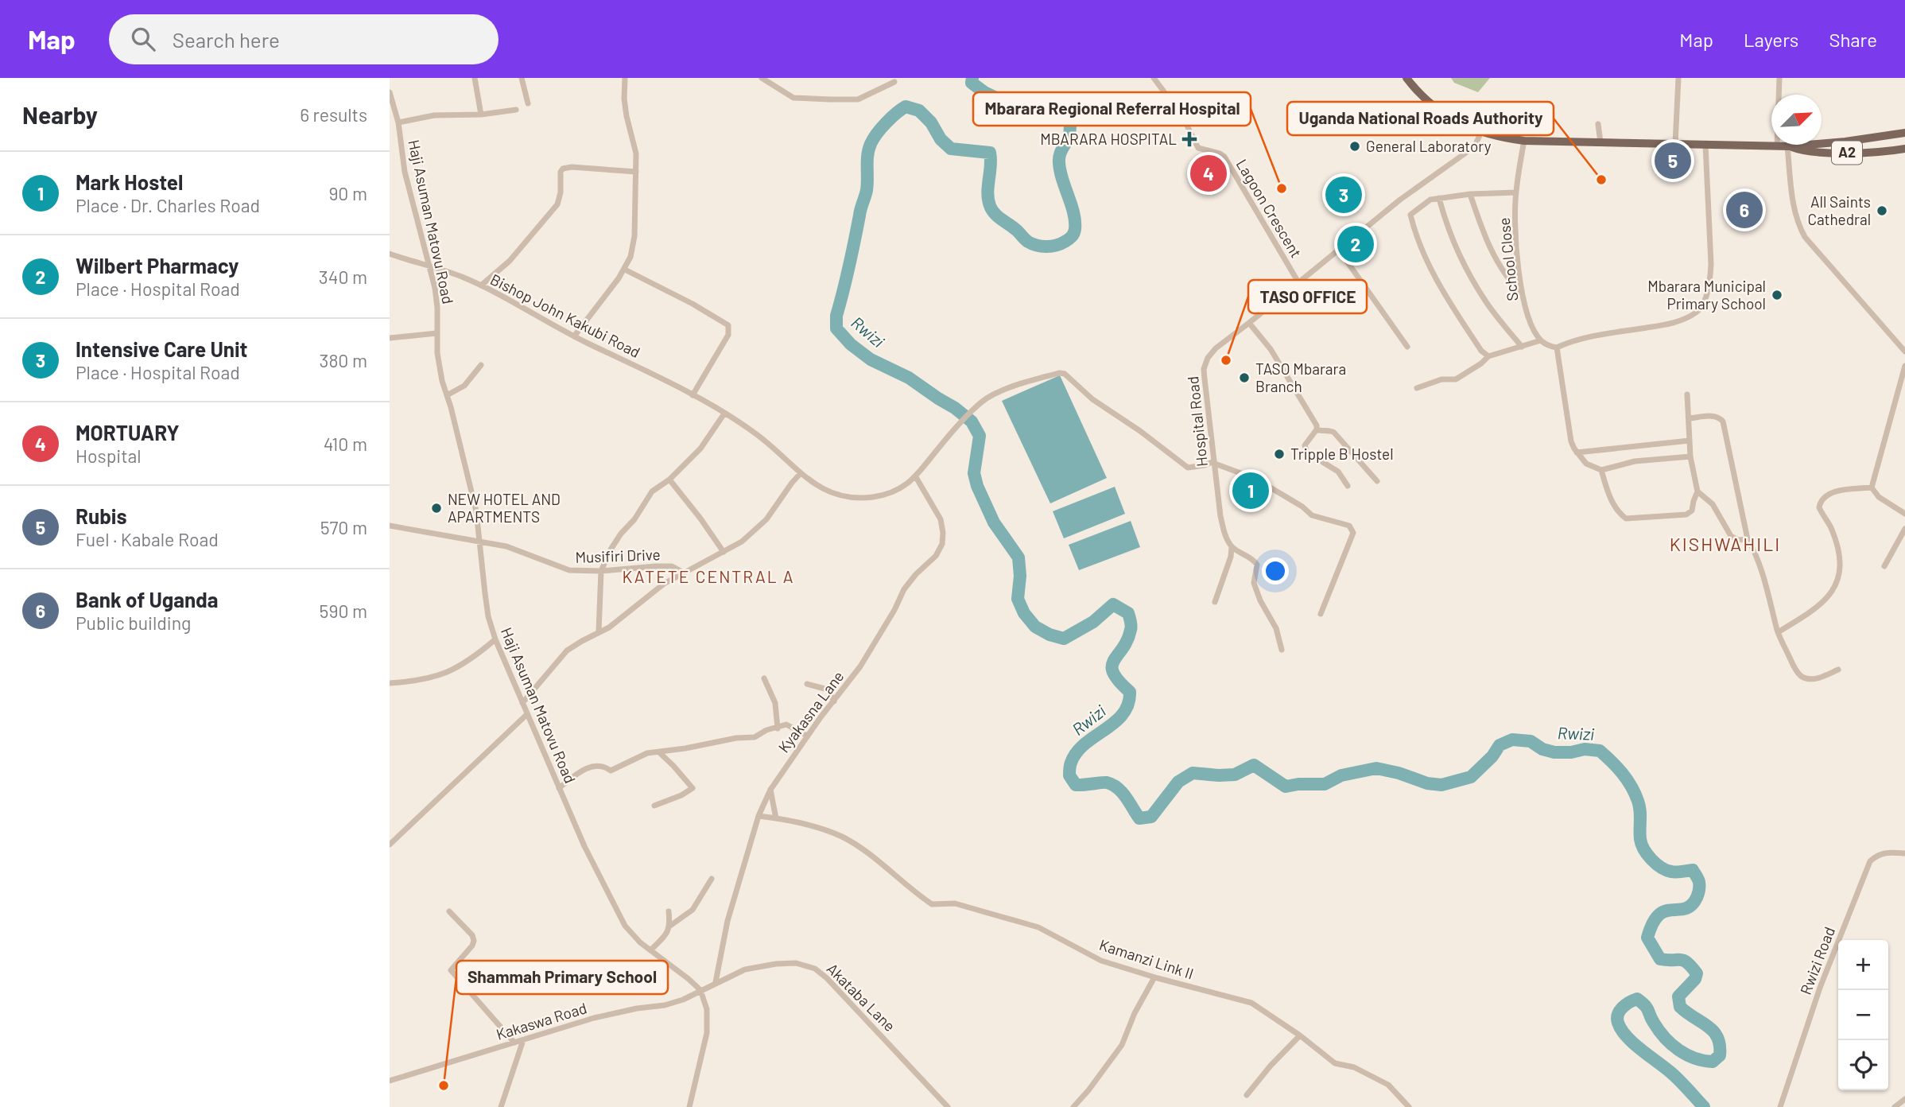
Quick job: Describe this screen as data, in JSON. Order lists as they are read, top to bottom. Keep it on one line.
{"streets":{"main road":["A2"],"street":["Lagoon Crescent","Haji Asuman Matovu Road","School Close","Bishop John Kakubi Road","Hospital Road","Musifiri Drive","Kyakasna Lane","Kamanzi Link II","Rwizi Road","Akataba Lane","Kakaswa Road"]},"crossings":[["A2","School Close"],["A2","Hospital Road"],["Lagoon Crescent","Hospital Road"],["Haji Asuman Matovu Road","Bishop John Kakubi Road"],["Haji Asuman Matovu Road","Musifiri Drive"],["Haji Asuman Matovu Road","Akataba Lane"],["Haji Asuman Matovu Road","Kakaswa Road"],["Bishop John Kakubi Road","Kyakasna Lane"],["Kyakasna Lane","Kamanzi Link II"],["Kyakasna Lane","Akataba Lane"],["Akataba Lane","Kakaswa Road"]],"districts":["KISHWAHILI","KATETE CENTRAL A"],"water":["Rwizi"],"places":{"health":["MBARARA HOSPITAL"],"other":["General Laboratory","Uganda National Roads Authority","Mbarara Regional Referral Hospital","All Saints Cathedral","Mbarara Municipal Primary School","TASO OFFICE","TASO Mbarara Branch","Tripple B Hostel","NEW HOTEL AND APARTMENTS","Shammah Primary School"]},"north":"top right","page":{"header":"Map","search":"Search here","nav":["Map","Layers","Share"],"heading":["Nearby","6 results"],"pins":["5","4","3","6","2","1"],"list":[{"mark":"1","name":"Mark Hostel","note":"Place · Dr. Charles Road","value":"90 m"},{"mark":"2","name":"Wilbert Pharmacy","note":"Place · Hospital Road","value":"340 m"},{"mark":"3","name":"Intensive Care Unit","note":"Place · Hospital Road","value":"380 m"},{"mark":"4","name":"MORTUARY","note":"Hospital","value":"410 m"},{"mark":"5","name":"Rubis","note":"Fuel · Kabale Road","value":"570 m"},{"mark":"6","name":"Bank of Uganda","note":"Public building","value":"590 m"}],"map_buttons":["+","−"]}}
